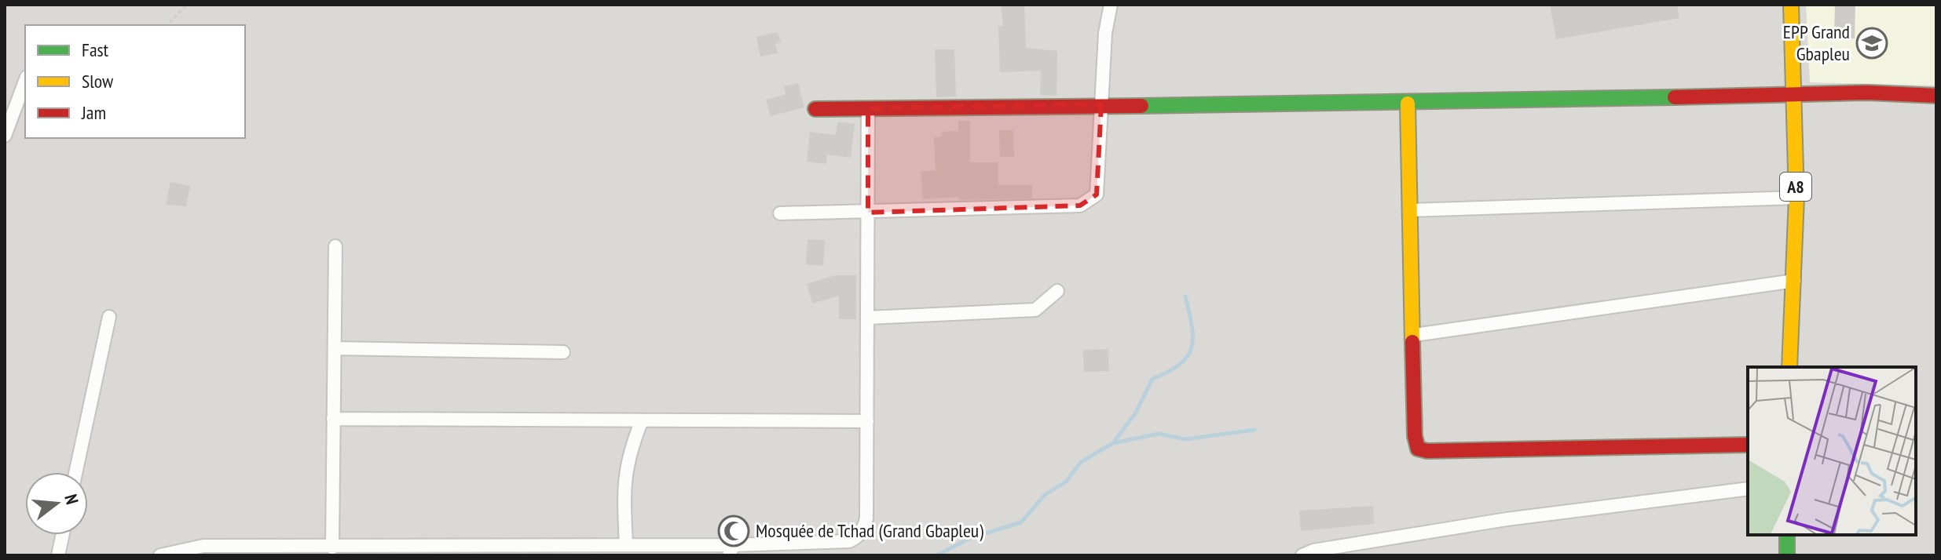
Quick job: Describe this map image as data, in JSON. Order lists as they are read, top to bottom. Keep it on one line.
{"streets":{"street":["A8"]},"places":{"school or university":["EPP Grand Gbapleu"],"mosque":["Mosquée de Tchad (Grand Gbapleu)"]},"legend":["Fast","Slow","Jam"],"north":"right"}
